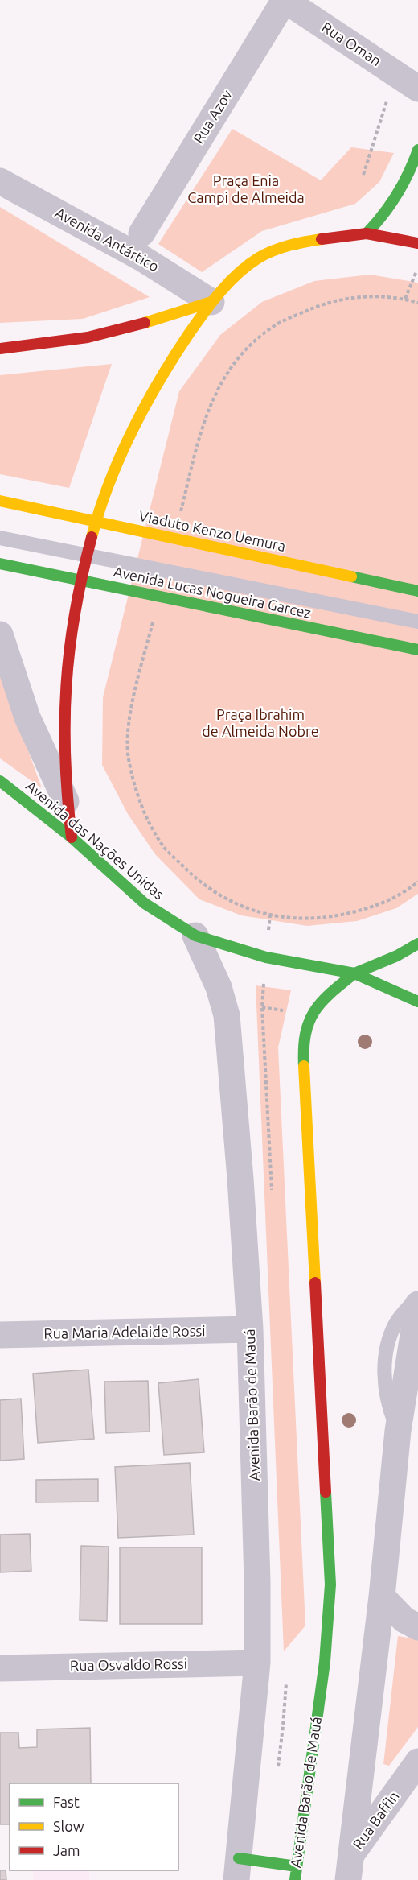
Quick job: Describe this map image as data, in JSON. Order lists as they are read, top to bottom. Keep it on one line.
{"streets":{"main road":["Viaduto Kenzo Uemura","Avenida Lucas Nogueira Garcez","Avenida das Nações Unidas","Avenida Barão de Mauá"],"street":["Rua Oman","Rua Azov","Avenida Antártico","Rua Maria Adelaide Rossi","Rua Osvaldo Rossi","Rua Baffin"]},"crossings":[["Rua Oman","Rua Azov"],["Avenida das Nações Unidas","Avenida Barão de Mauá"],["Rua Maria Adelaide Rossi","Avenida Barão de Mauá"],["Avenida Barão de Mauá","Rua Osvaldo Rossi"]],"parks":["Praça Enia Campi de Almeida","Praça Ibrahim de Almeida Nobre"],"legend":["Fast","Slow","Jam"]}
